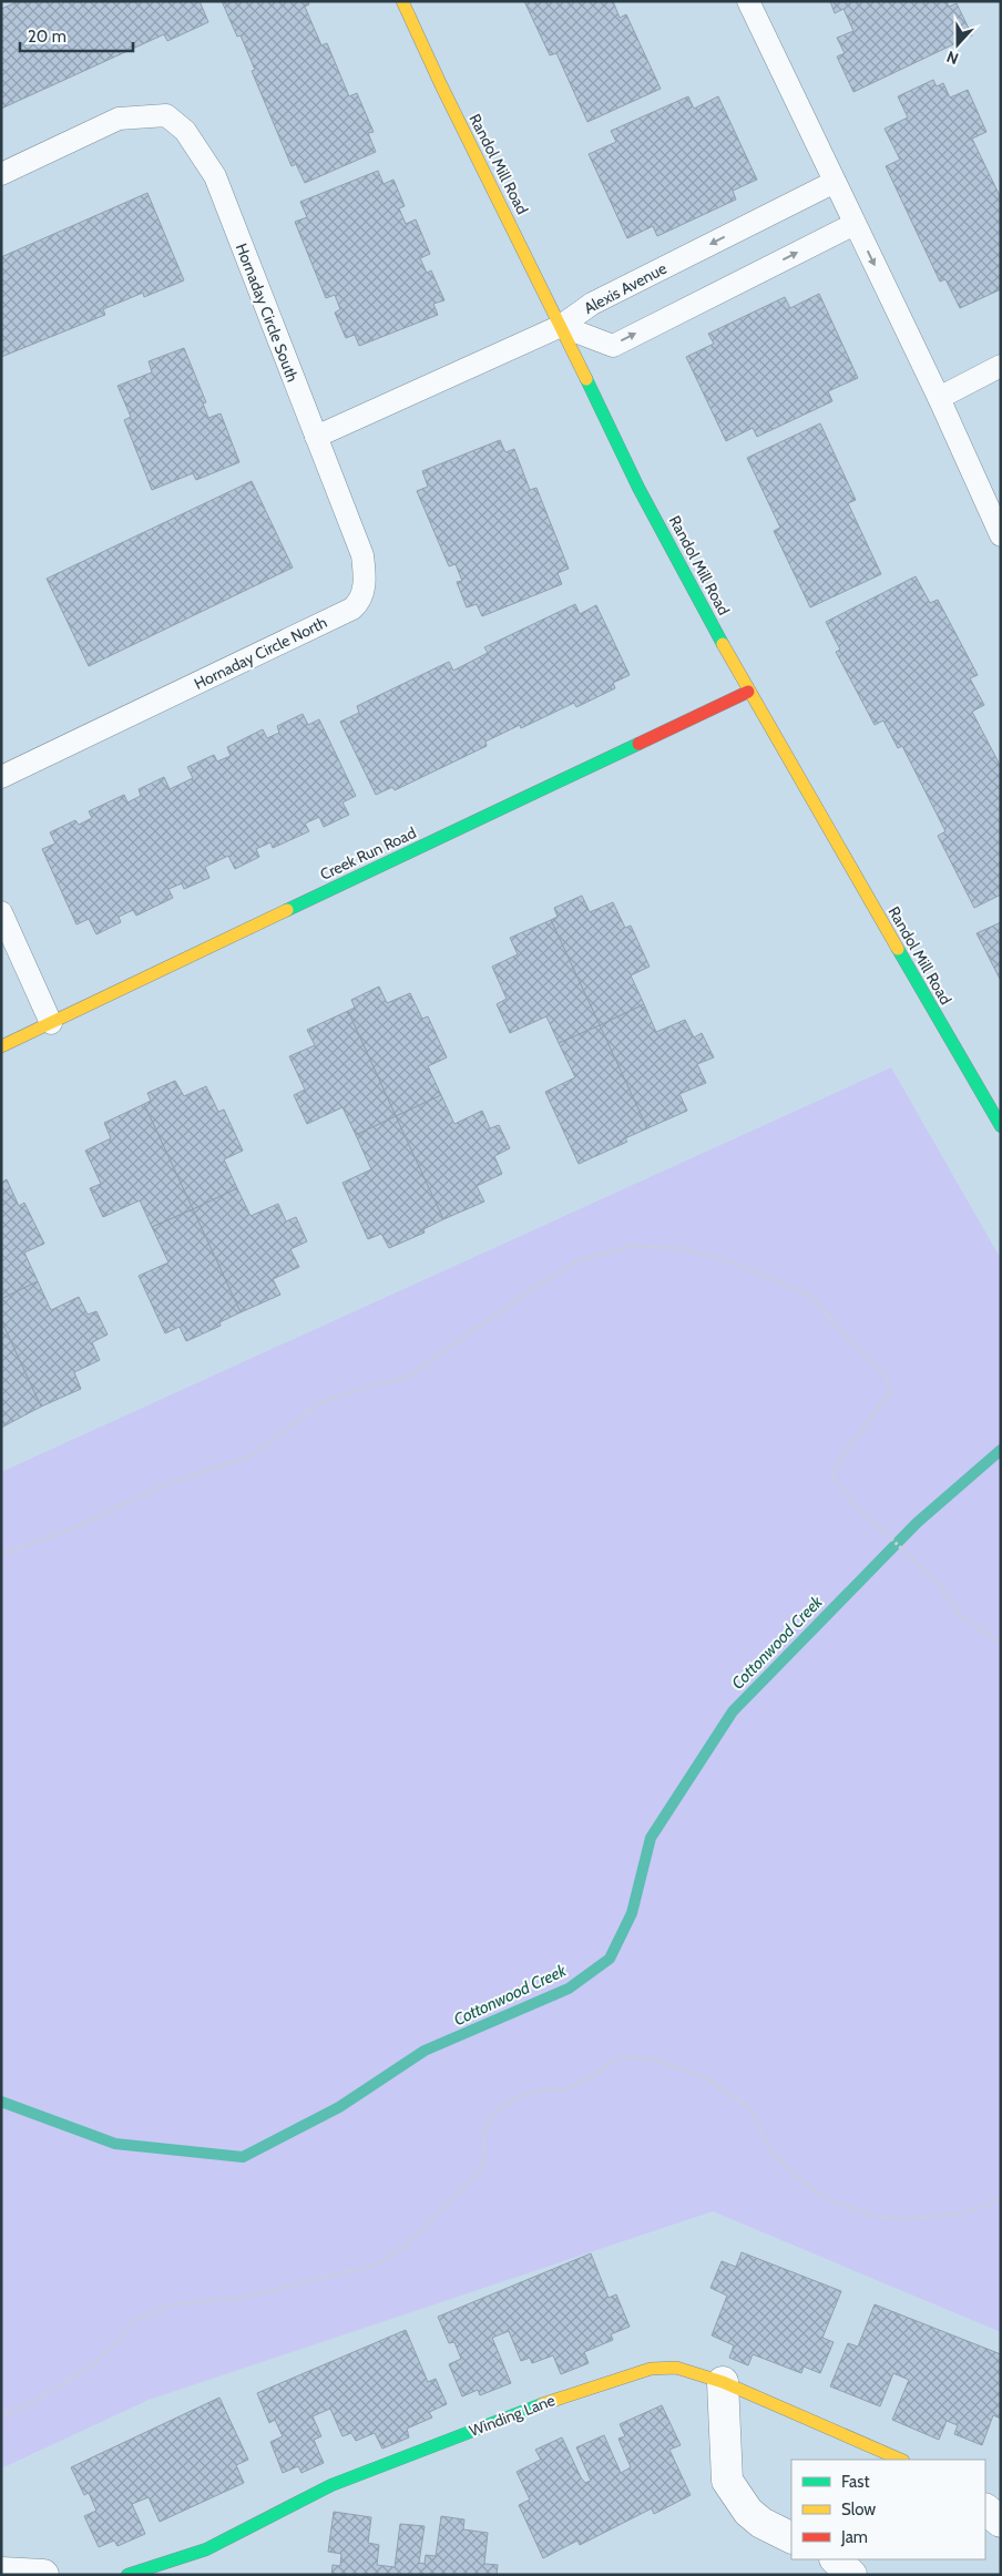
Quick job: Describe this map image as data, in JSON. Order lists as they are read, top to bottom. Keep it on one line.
{"streets":{"street":["Randol Mill Road","Creek Run Road","Winding Lane"],"lane":["Alexis Avenue","Hornaday Circle South","Hornaday Circle North"]},"crossings":[["Randol Mill Road","Alexis Avenue"],["Randol Mill Road","Creek Run Road"],["Hornaday Circle South","Hornaday Circle North"]],"water":["Cottonwood Creek"],"legend":["Fast","Slow","Jam"],"scale_bar":"20 m","north":"bottom"}
